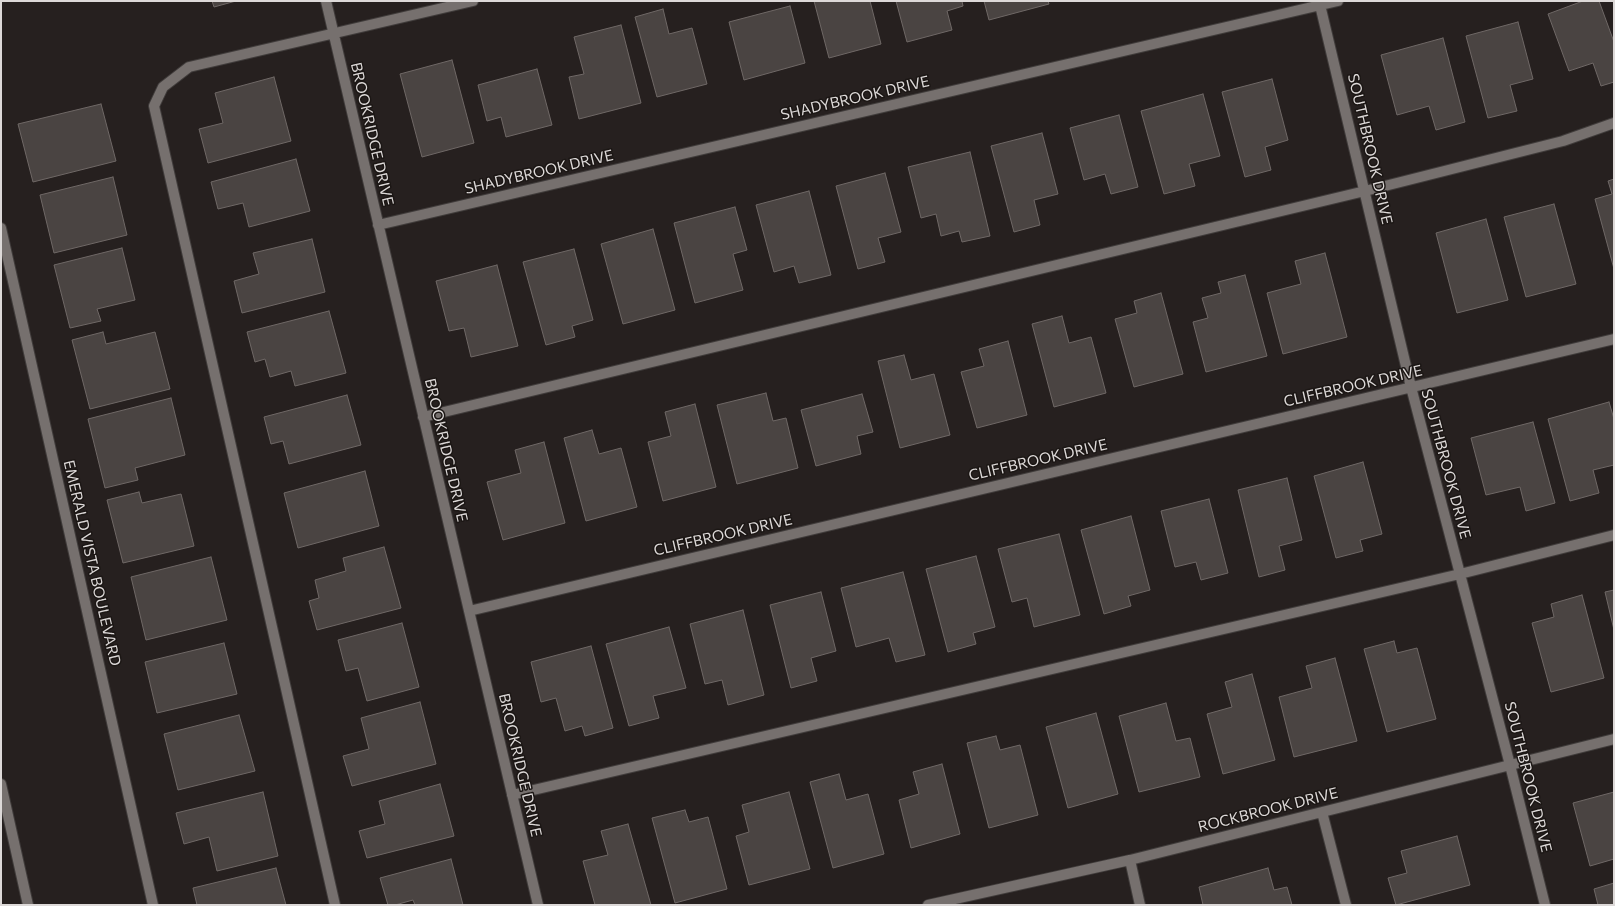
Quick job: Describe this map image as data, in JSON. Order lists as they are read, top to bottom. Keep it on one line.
{"streets":{"street":["SHADYBROOK DRIVE","BROOKRIDGE DRIVE","SOUTHBROOK DRIVE","CLIFFBROOK DRIVE","EMERALD VISTA BOULEVARD","ROCKBROOK DRIVE"]},"crossings":[["SHADYBROOK DRIVE","BROOKRIDGE DRIVE"],["SHADYBROOK DRIVE","SOUTHBROOK DRIVE"],["BROOKRIDGE DRIVE","CLIFFBROOK DRIVE"],["SOUTHBROOK DRIVE","CLIFFBROOK DRIVE"],["SOUTHBROOK DRIVE","ROCKBROOK DRIVE"]]}
